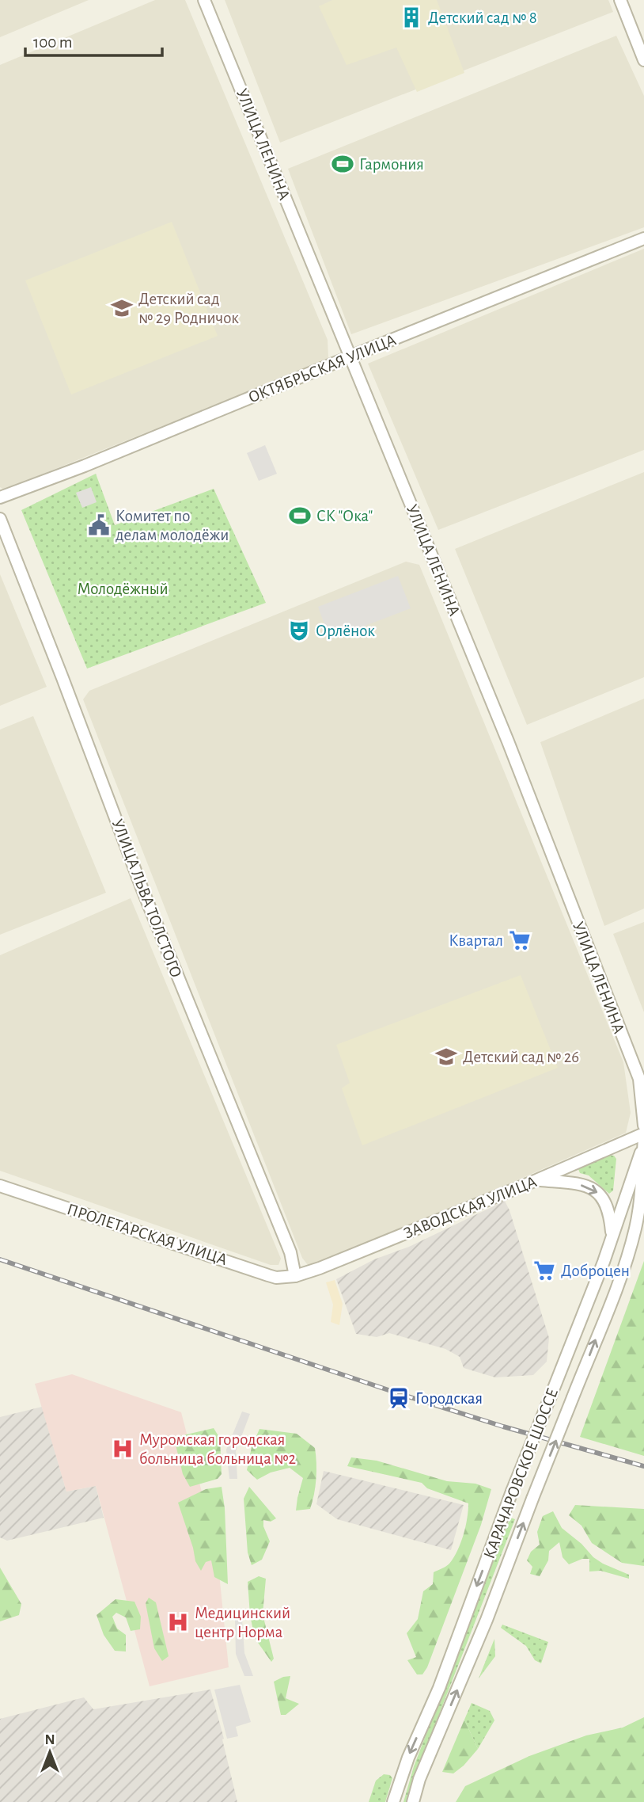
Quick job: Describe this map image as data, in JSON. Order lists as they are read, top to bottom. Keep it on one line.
{"streets":{"street":["УЛИЦА ЛЕНИНА","ОКТЯБРЬСКАЯ УЛИЦА","УЛИЦА ЛЬВА ТОЛСТОГО","ЗАВОДСКАЯ УЛИЦА","ПРОЛЕТАРСКАЯ УЛИЦА","КАРАЧАРОВСКОЕ ШОССЕ"]},"crossings":[["УЛИЦА ЛЕНИНА","ОКТЯБРЬСКАЯ УЛИЦА"],["УЛИЦА ЛЬВА ТОЛСТОГО","ЗАВОДСКАЯ УЛИЦА"],["УЛИЦА ЛЬВА ТОЛСТОГО","ПРОЛЕТАРСКАЯ УЛИЦА"],["ЗАВОДСКАЯ УЛИЦА","ПРОЛЕТАРСКАЯ УЛИЦА"]],"parks":["Молодёжный"],"places":{"building":["Детский сад № 8"],"sports":["Гармония","СК \"Ока\""],"school or university":["Детский сад № 29 Родничок","Детский сад № 26"],"public building":["Комитет по делам молодёжи"],"theatre":["Орлёнок"],"supermarket":["Квартал","Доброцен"],"station":["Городская"],"hospital":["Муромская городская больница больница №2","Медицинский центр Норма"]},"scale_bar":"100 m","north":"top"}
